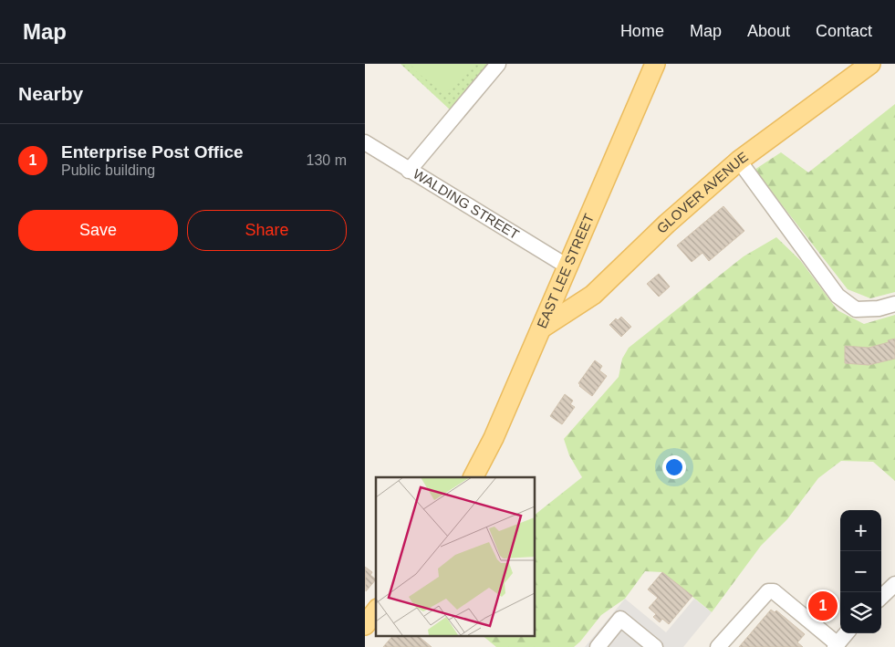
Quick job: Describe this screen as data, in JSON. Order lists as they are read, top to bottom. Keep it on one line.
{"streets":{"main road":["GLOVER AVENUE","EAST LEE STREET"],"street":["WALDING STREET"]},"crossings":[["GLOVER AVENUE","EAST LEE STREET"],["WALDING STREET","EAST LEE STREET"]],"page":{"header":"Map","nav":["Home","Map","About","Contact"],"heading":"Nearby","list":[{"mark":"1","name":"Enterprise Post Office","note":"Public building","value":"130 m"}],"buttons":["Save","Share"],"map_buttons":["+","−"],"pins":"1"}}
